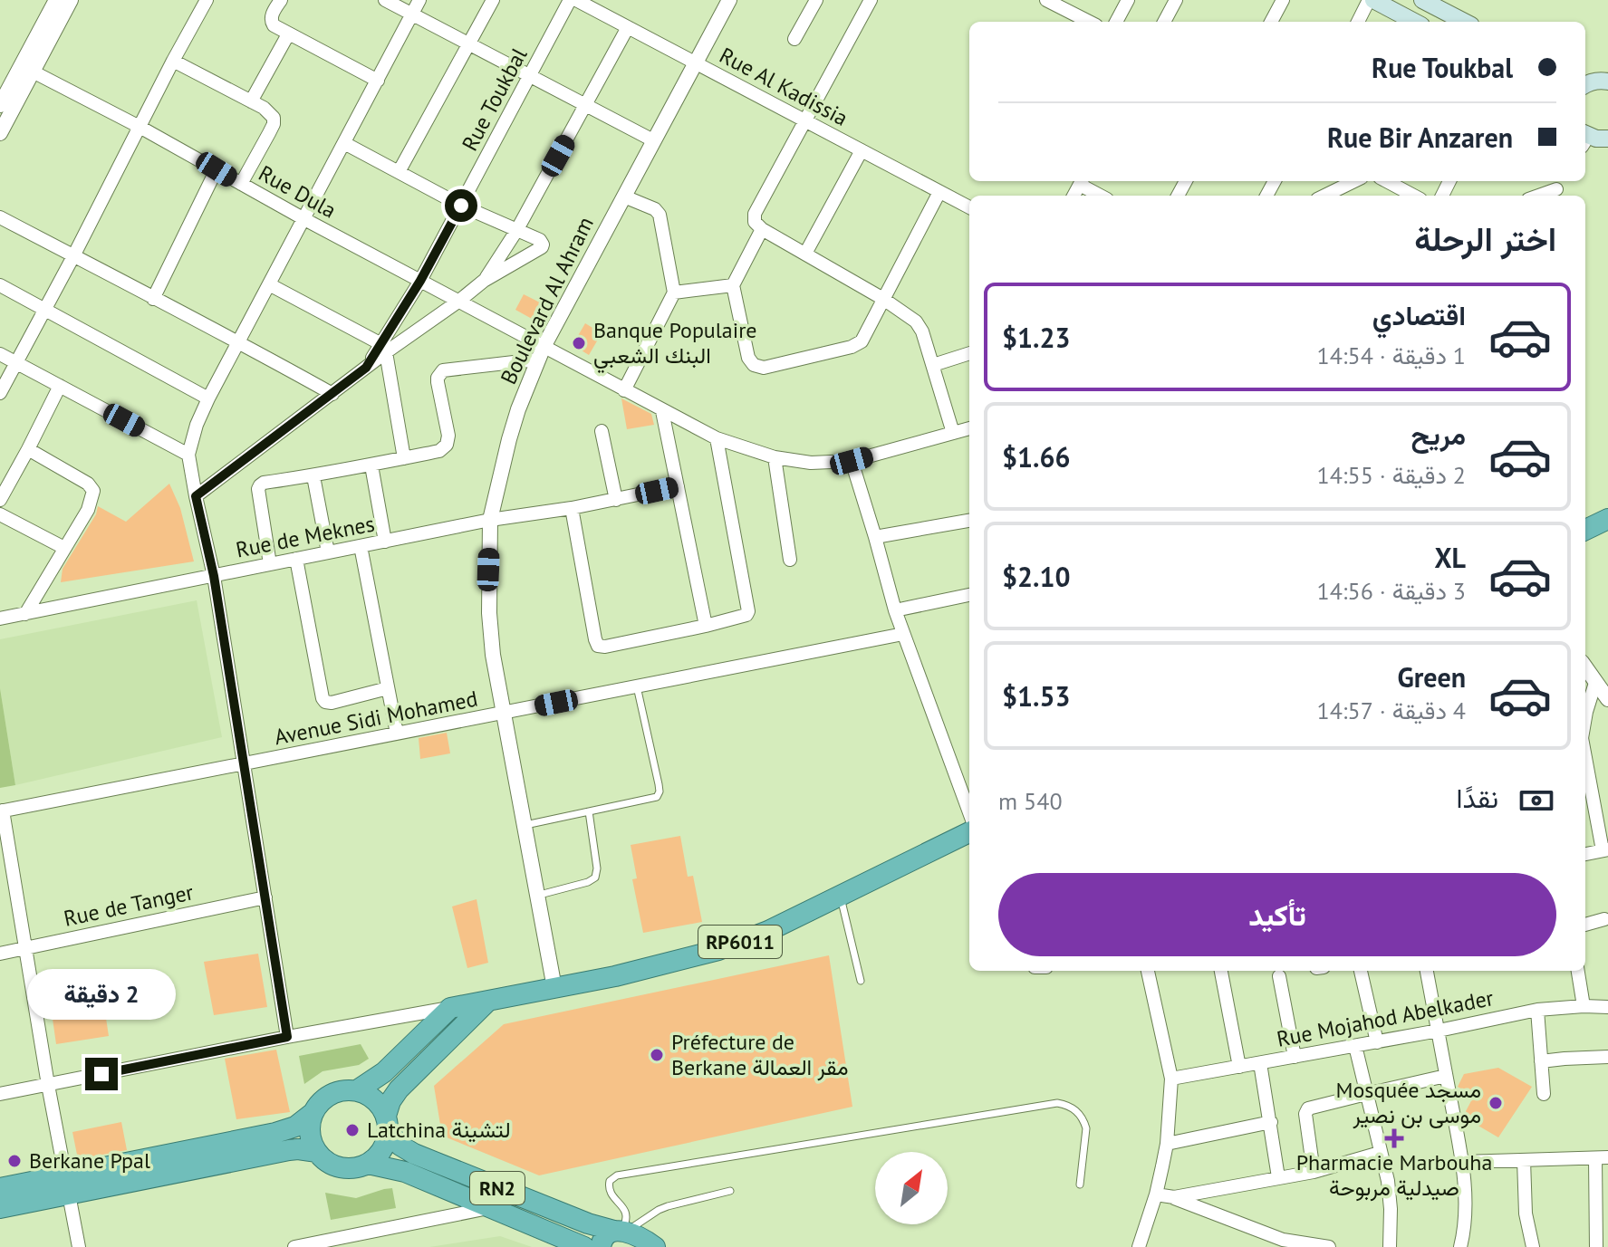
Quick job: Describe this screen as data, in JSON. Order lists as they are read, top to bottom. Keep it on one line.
{"streets":{"highway":["RP6011","RN2"],"street":["Rue Al Kadissia","Rue Toukbal","Rue Dula","Boulevard Al Ahram","Rue de Meknes","Avenue Sidi Mohamed","Rue de Tanger","Rue Mojahod Abelkader"]},"crossings":[["Rue Al Kadissia","Boulevard Al Ahram"],["Rue Toukbal","Rue Dula"],["Rue Dula","Boulevard Al Ahram"],["Boulevard Al Ahram","Rue de Meknes"],["Boulevard Al Ahram","Avenue Sidi Mohamed"],["Boulevard Al Ahram","RP6011"]],"places":{"other":["Banque Populaire البنك الشعبي","Préfecture de Berkane مقر العمالة","Mosquée مسجد موسى بن نصير","Latchina لتشينة","Berkane Ppal"],"health":["Pharmacie Marbouha صيدلية مربوحة"]},"north":"top right","page":{"banner":["Rue Toukbal","Rue Bir Anzaren"],"heading":"اختر الرحلة","list":[{"name":"اقتصادي","note":"1 دقيقة · 14:54","value":"$1.23"},{"name":"مريح","note":"2 دقيقة · 14:55","value":"$1.66"},{"name":"XL","note":"3 دقيقة · 14:56","value":"$2.10"},{"name":"Green","note":"4 دقيقة · 14:57","value":"$1.53"}],"pay":["نقدًا","540 m"],"buttons":"تأكيد","bubble":"2 دقيقة"}}
